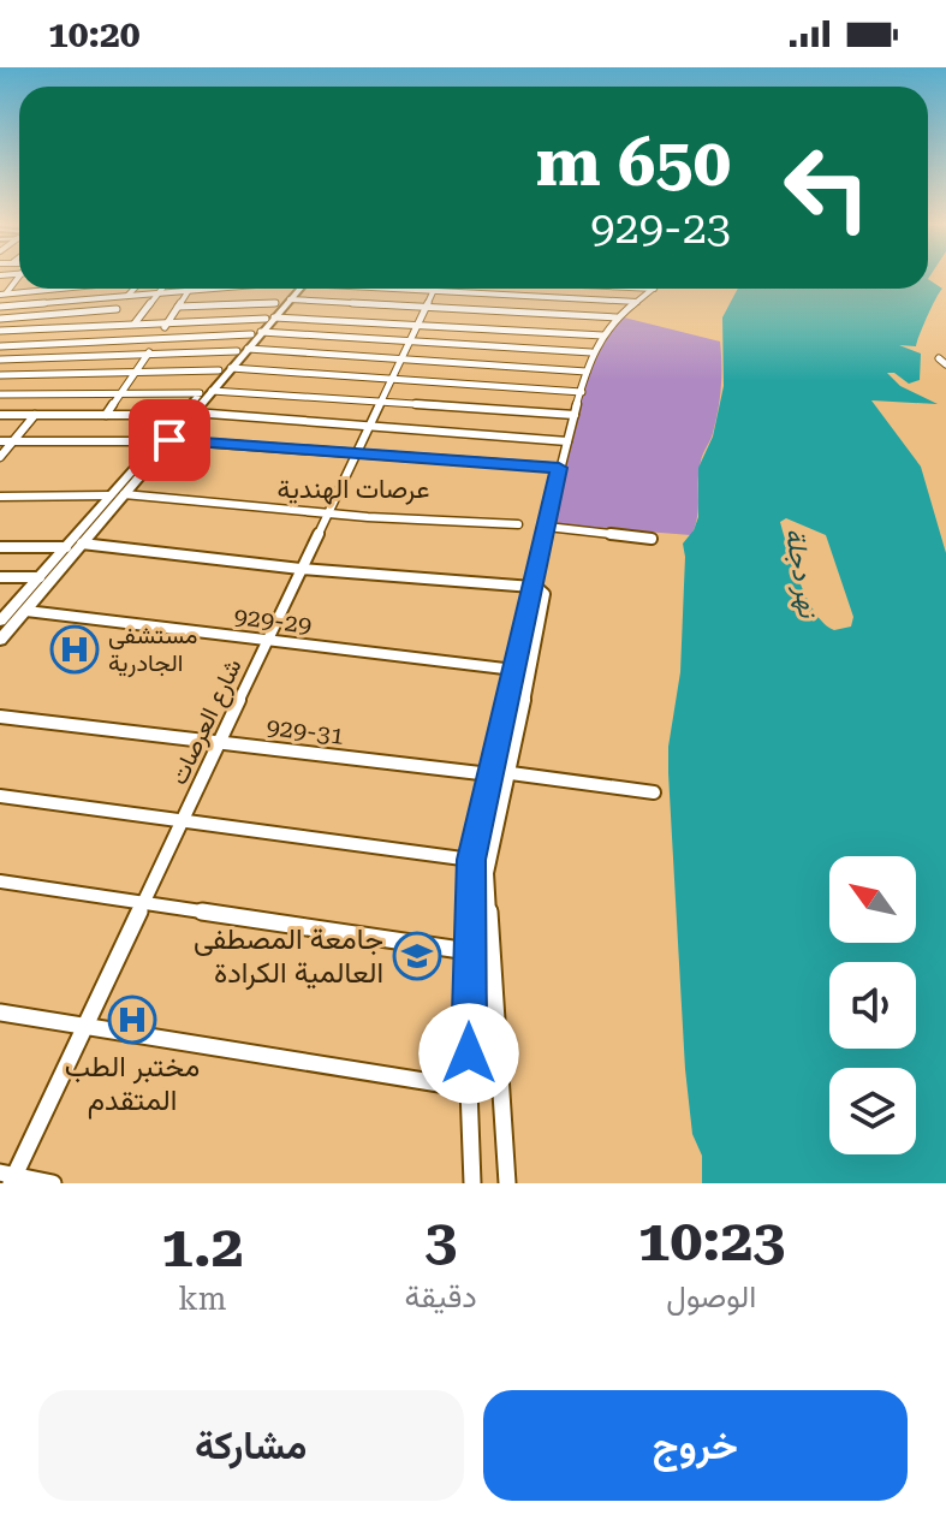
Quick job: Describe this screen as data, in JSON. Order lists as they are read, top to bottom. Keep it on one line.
{"streets":{"street":["929-29","شارع العرصات","929-31"]},"crossings":[["929-29","شارع العرصات"],["شارع العرصات","929-31"]],"districts":["عرصات الهندية"],"water":["نهر دجلة"],"places":{"hospital":["مستشفى الجادرية","مختبر الطب المتقدم"],"school or university":["جامعة المصطفى العالمية الكرادة"]},"north":"top left","page":{"status":"10:20","turn":["650 m","929-23"],"eta":["10:23","الوصول","3","دقيقة","1.2","km"],"buttons":["خروج","مشاركة"]}}
